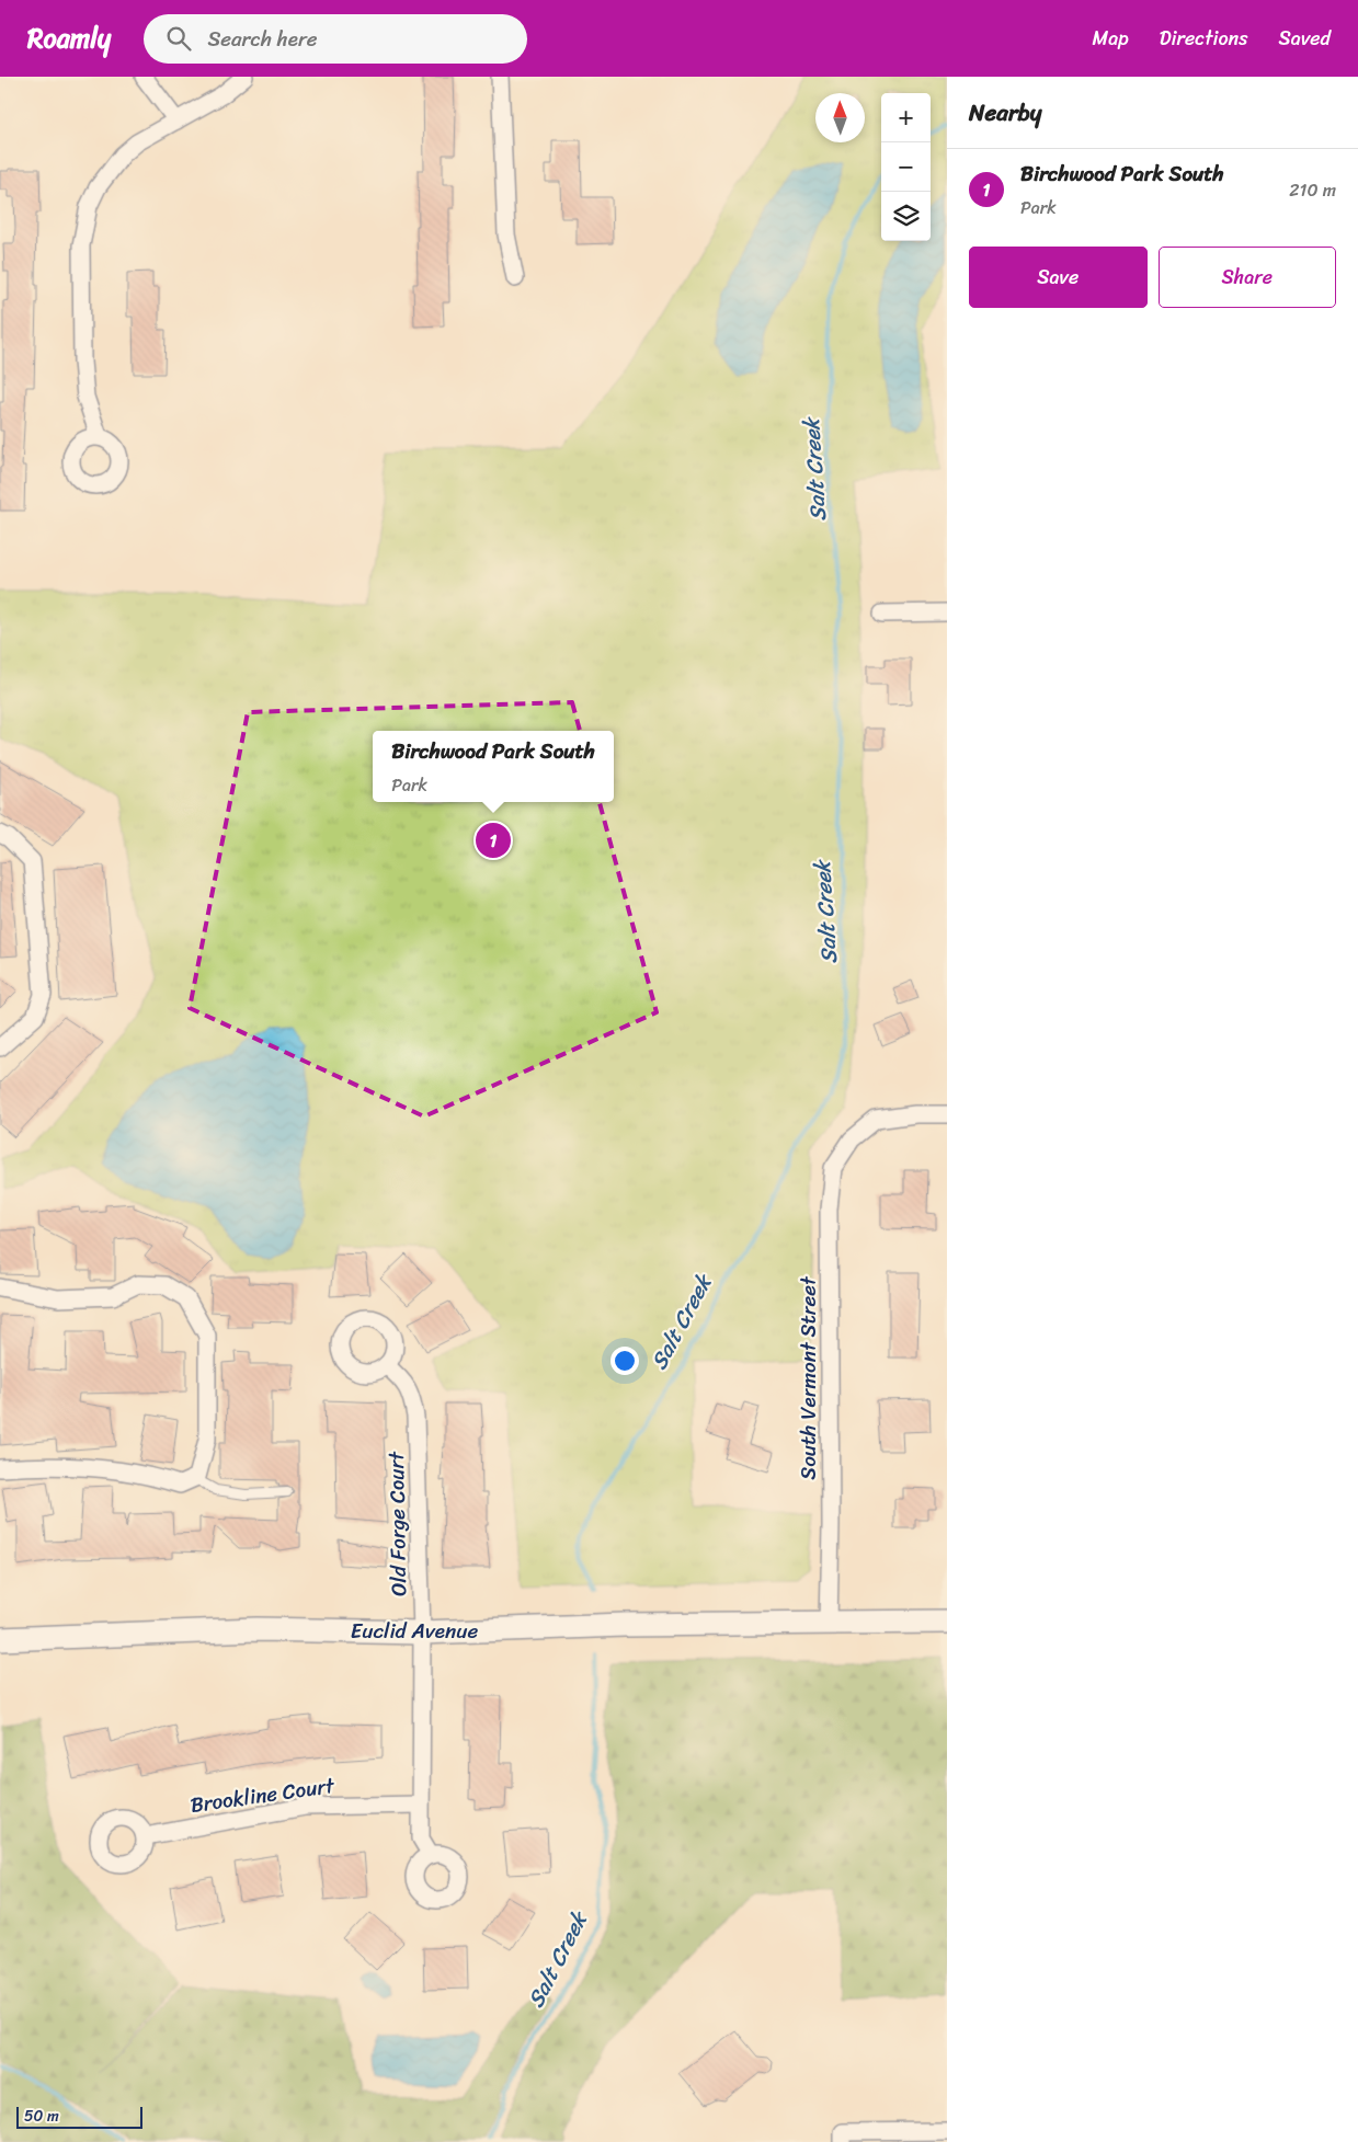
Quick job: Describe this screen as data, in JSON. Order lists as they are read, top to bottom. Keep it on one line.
{"streets":{"main road":["Euclid Avenue"],"street":["South Vermont Street","Old Forge Court","Brookline Court"]},"crossings":[["South Vermont Street","Euclid Avenue"],["Old Forge Court","Euclid Avenue"],["Old Forge Court","Brookline Court"]],"water":["Salt Creek"],"scale_bar":"50 m","north":"top","page":{"header":"Roamly","search":"Search here","nav":["Map","Directions","Saved"],"heading":"Nearby","map_buttons":["+","−"],"list":[{"mark":"1","name":"Birchwood Park South","note":"Park","value":"210 m"}],"buttons":["Save","Share"],"popup":["Birchwood Park South","Park"],"pins":"1","scale":"50 m"}}
